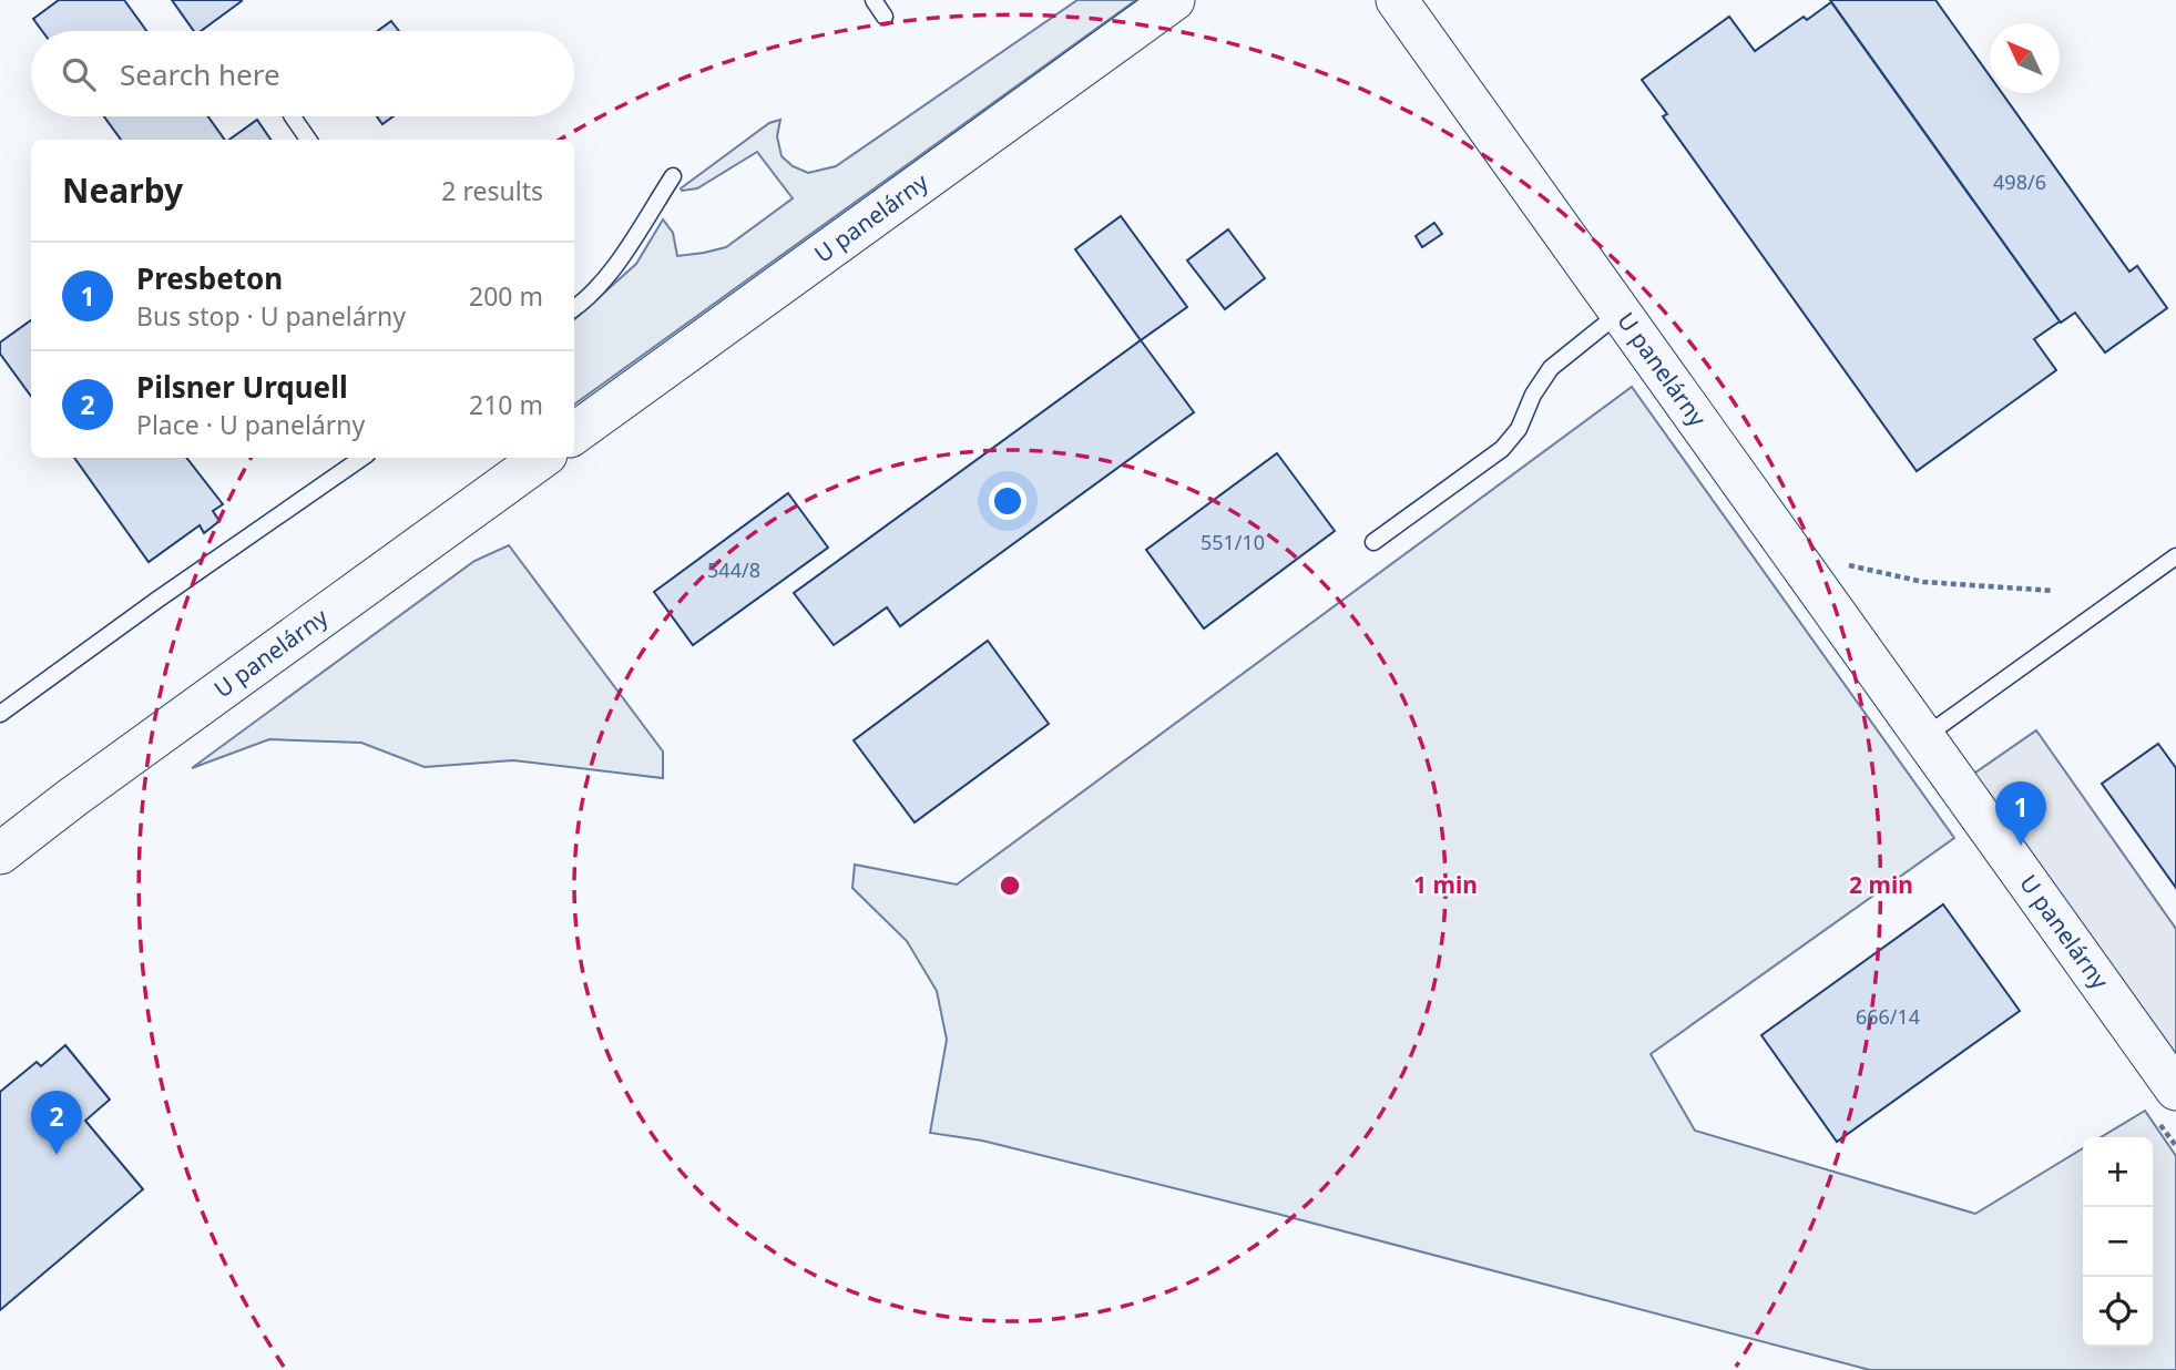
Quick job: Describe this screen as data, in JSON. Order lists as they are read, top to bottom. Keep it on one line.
{"streets":{"street":["U panelárny"]},"house_numbers":["498/6","551/10","544/8","666/14"],"north":"top left","page":{"search":"Search here","heading":["Nearby","2 results"],"list":[{"mark":"1","name":"Presbeton","note":"Bus stop · U panelárny","value":"200 m"},{"mark":"2","name":"Pilsner Urquell","note":"Place · U panelárny","value":"210 m"}],"pins":["1","2"],"map_buttons":["+","−"]},"rings":["1 min","2 min"]}
